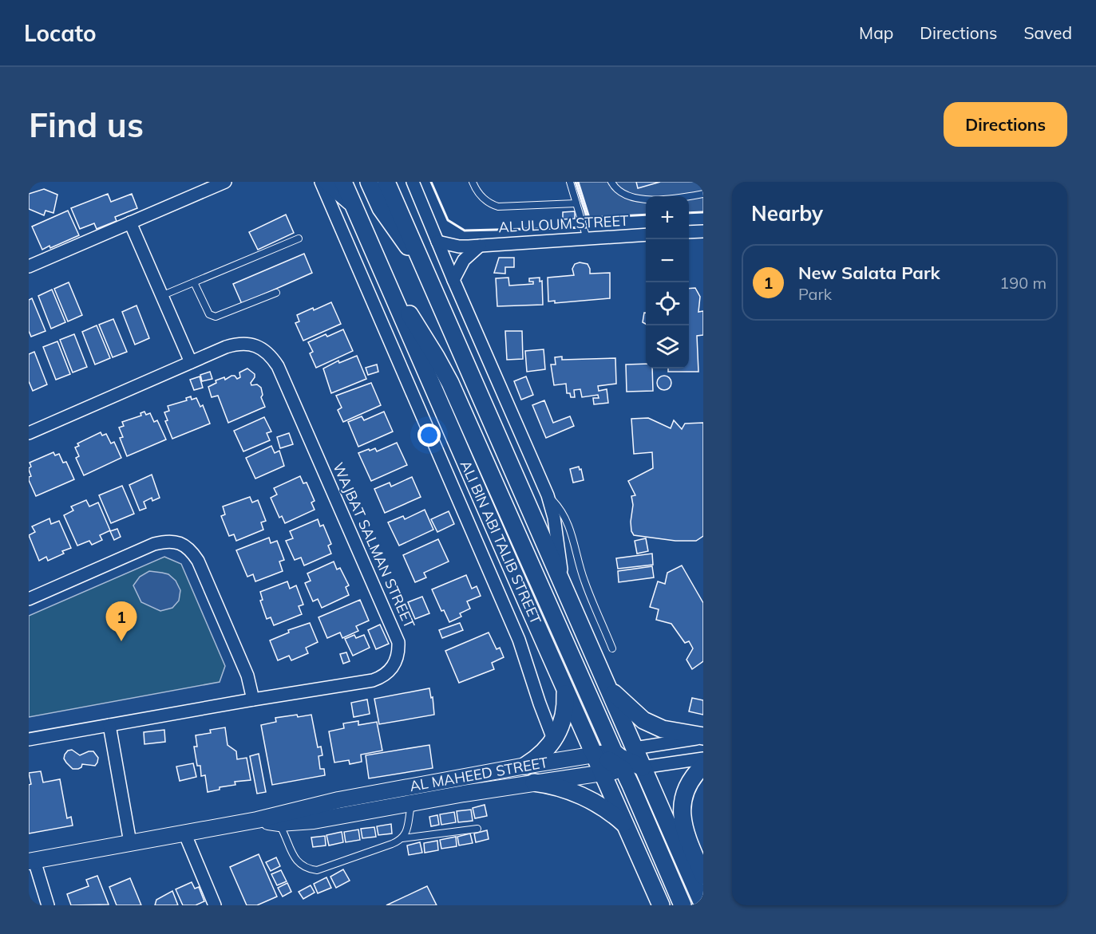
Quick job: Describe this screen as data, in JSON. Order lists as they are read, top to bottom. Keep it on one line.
{"streets":{"main road":["ALI BIN ABI TALIB STREET"],"street":["AL ULOUM STREET","WAJBAT SALMAN STREET","AL MAHEED STREET"]},"crossings":[["ALI BIN ABI TALIB STREET","AL MAHEED STREET"]],"page":{"header":"Locato","nav":["Map","Directions","Saved"],"buttons":"Directions","title":"Find us","heading":"Nearby","map_buttons":["+","−"],"list":[{"mark":"1","name":"New Salata Park","note":"Park","value":"190 m"}],"pins":"1"}}
